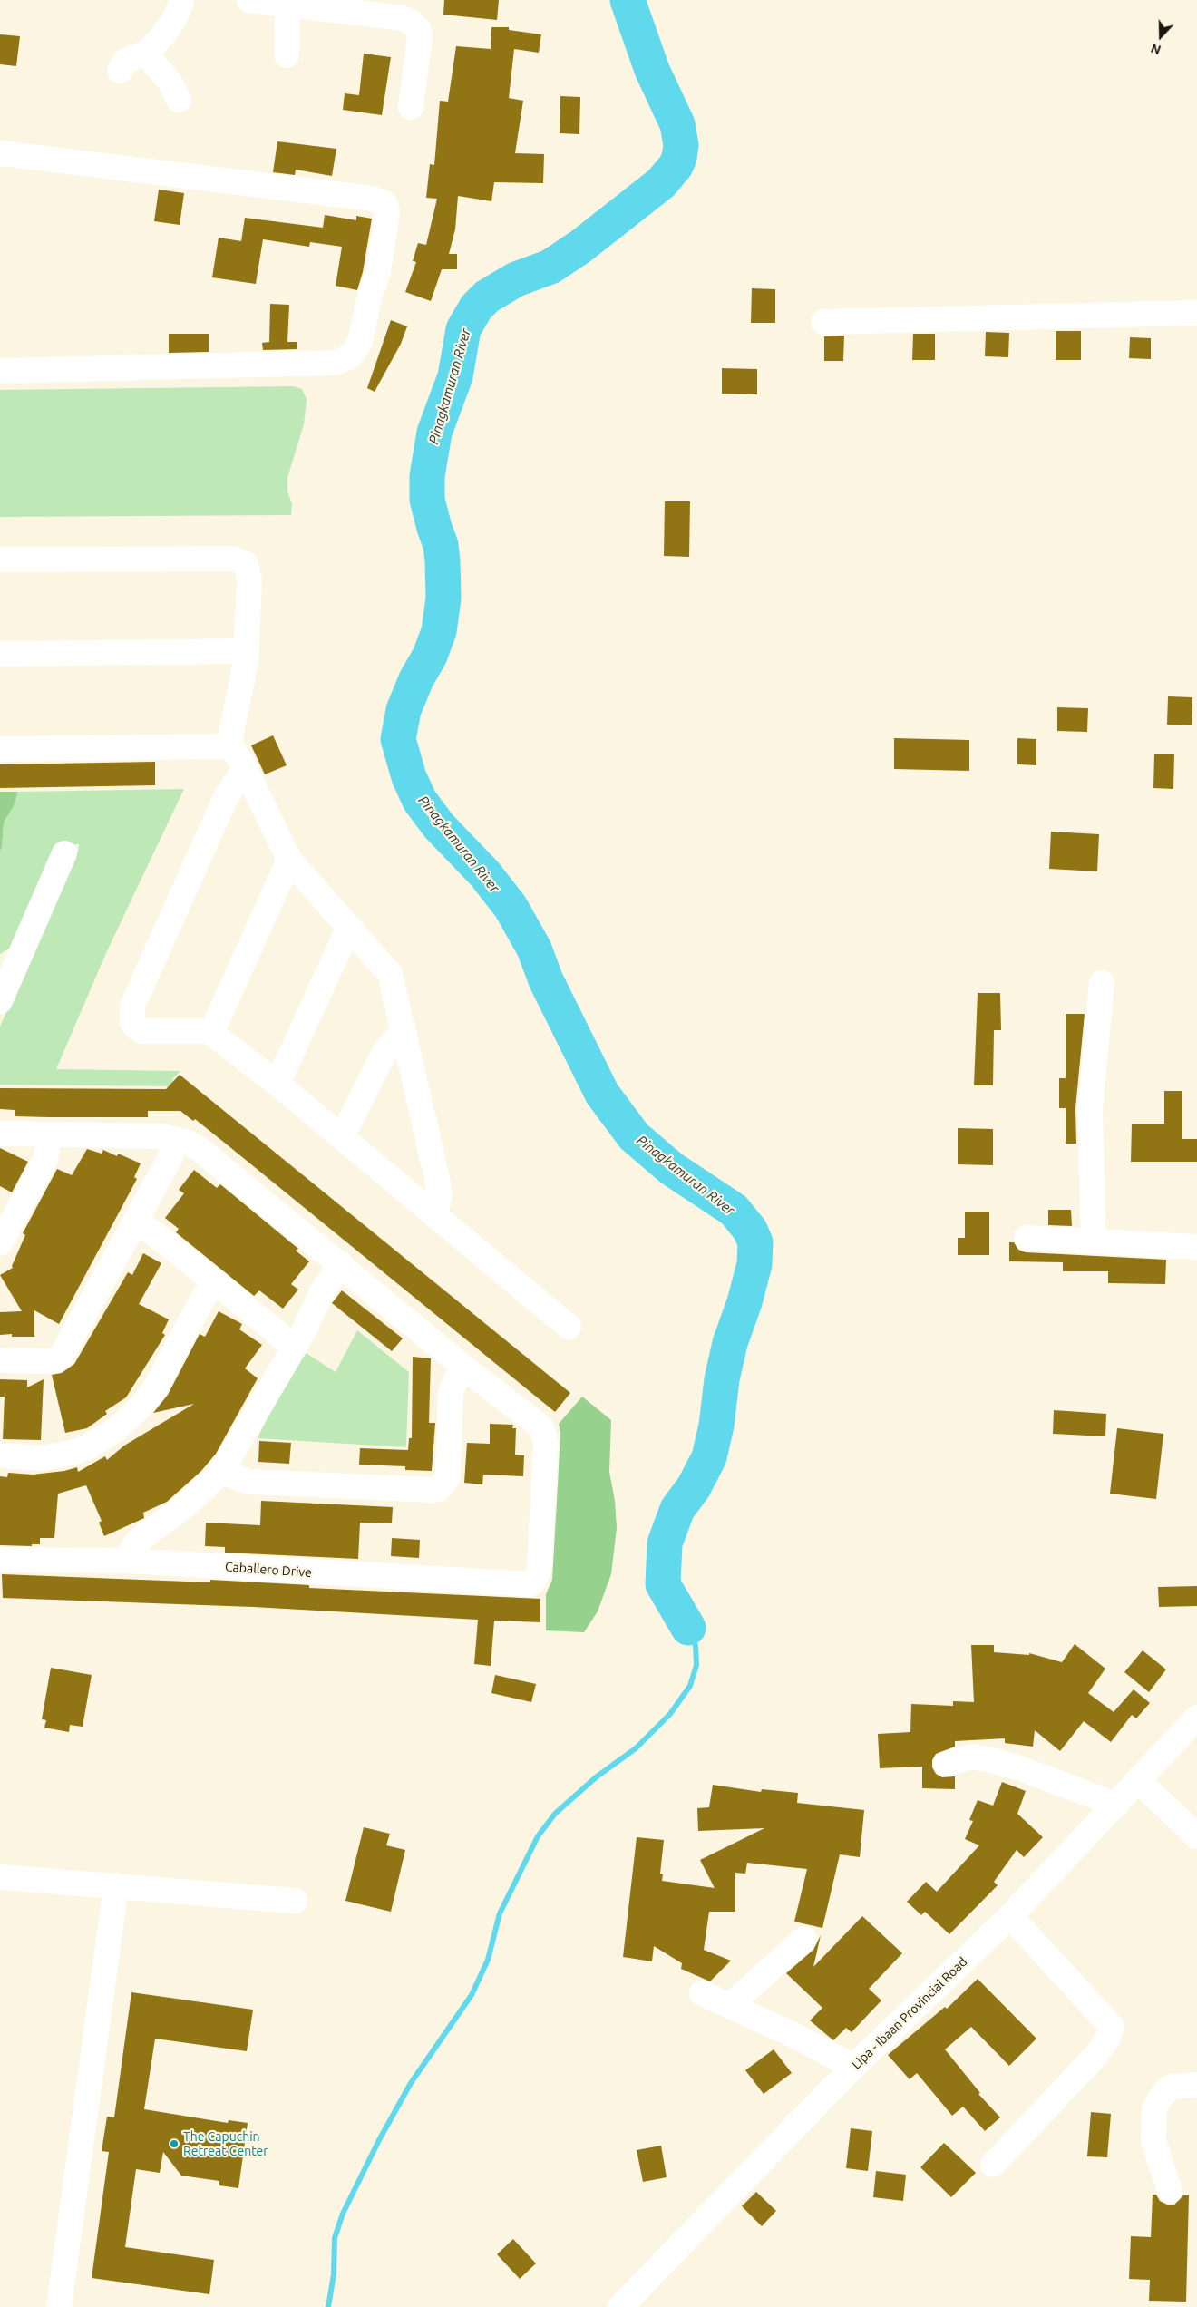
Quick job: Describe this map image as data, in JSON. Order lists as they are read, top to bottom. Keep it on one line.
{"streets":{"street":["Caballero Drive","Lipa - Ibaan Provincial Road"]},"water":["Pinagkamuran River"],"places":["The Capuchin Retreat Center"],"north":"bottom"}
